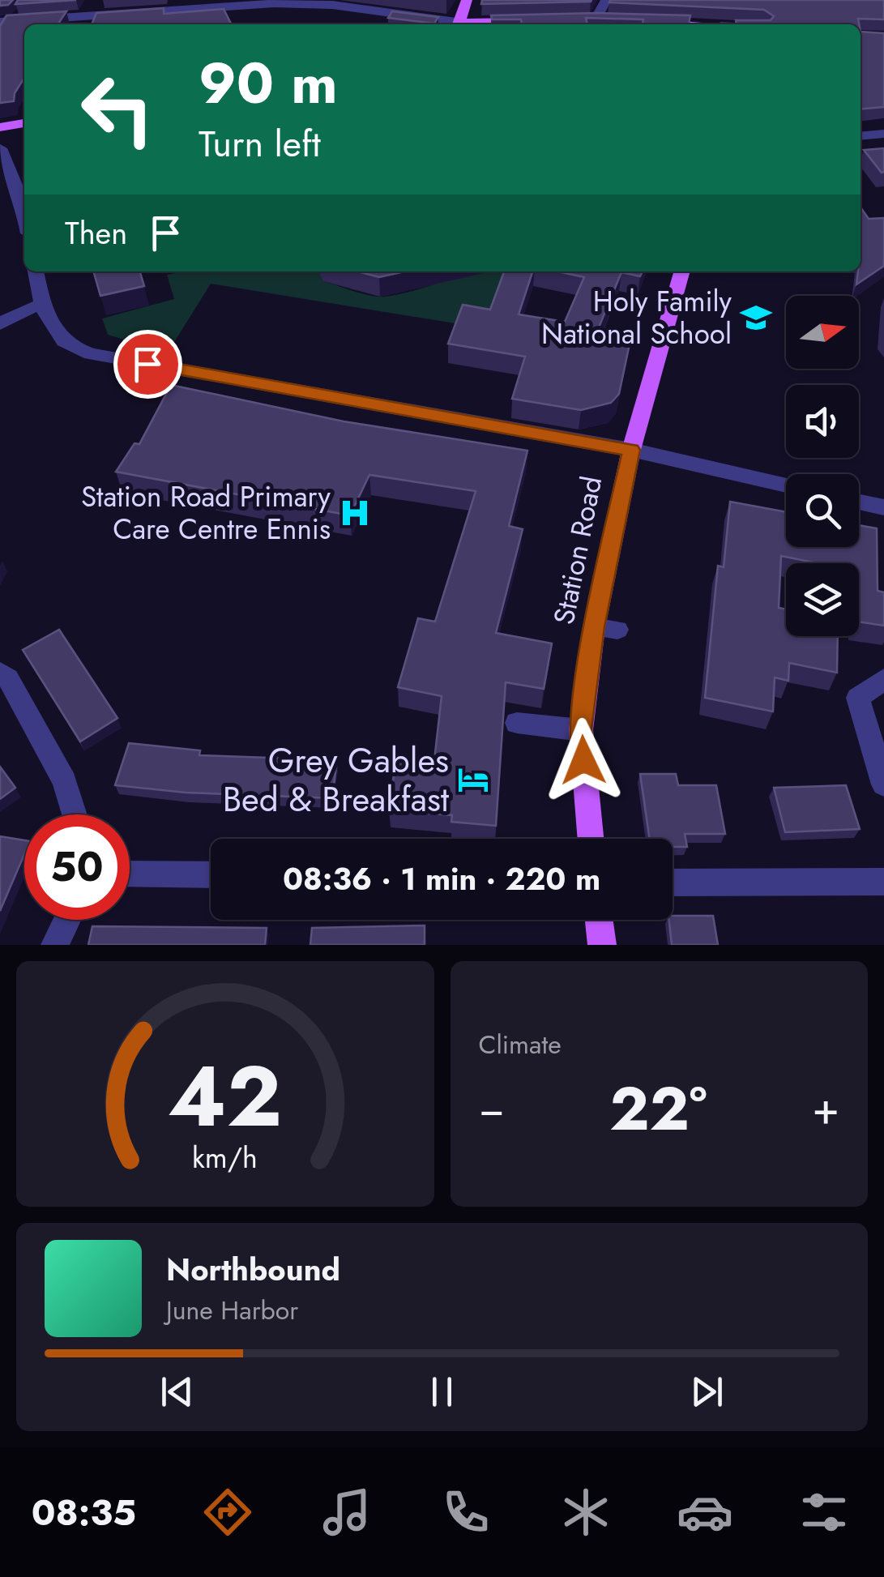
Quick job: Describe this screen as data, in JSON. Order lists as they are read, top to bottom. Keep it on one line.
{"streets":{"main road":["Station Road"]},"places":{"school or university":["Holy Family National School"],"hospital":["Station Road Primary Care Centre Ennis"],"hotel":["Grey Gables Bed & Breakfast"]},"north":"right","page":{"turn":["90 m","Turn left"],"then":"Then","limit":"50","trip":"08:36 · 1 min · 220 m","tile":"Climate","heat":["−","22°","+"],"song":["Northbound","June Harbor"],"tabs":"08:35","gauge":["42","km/h"]}}
